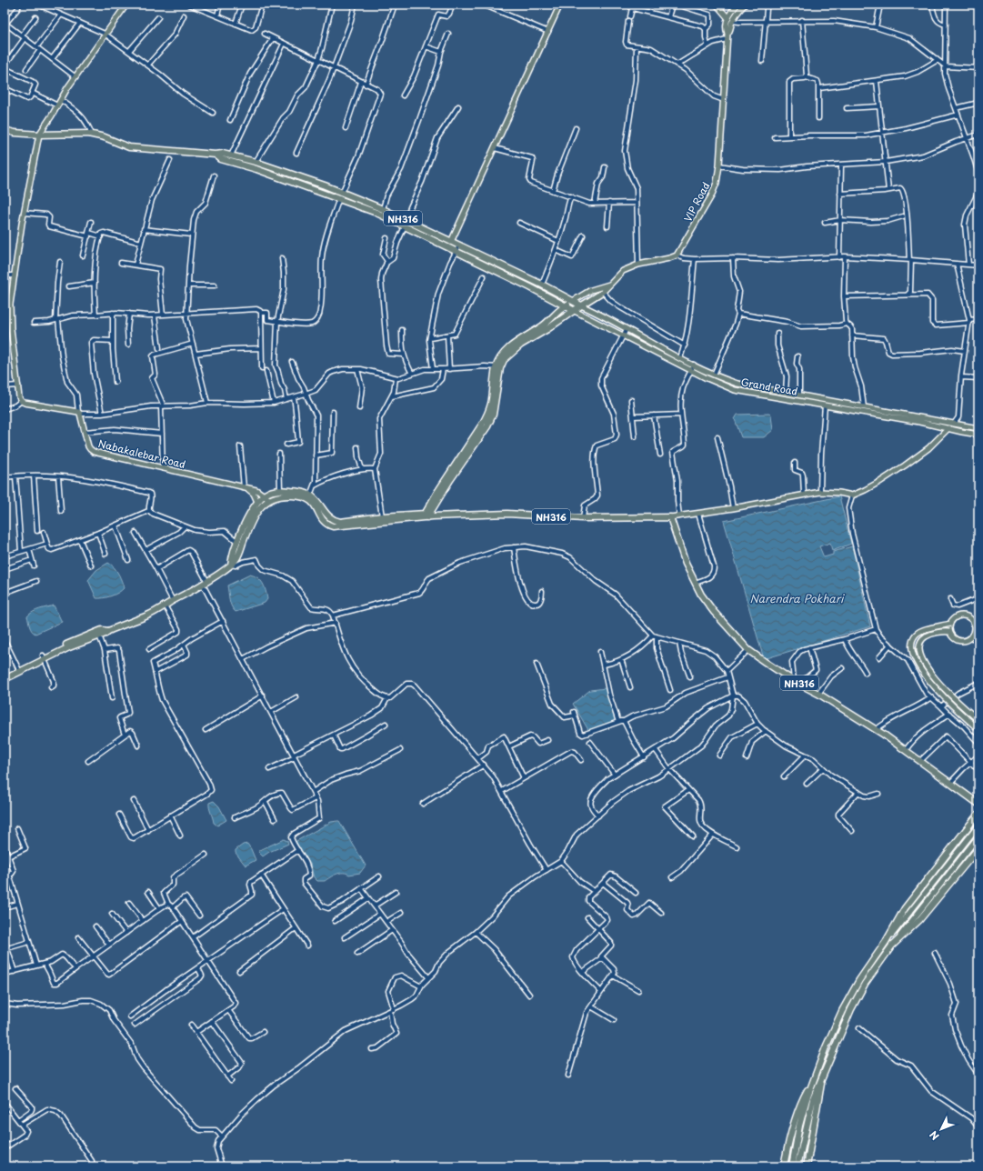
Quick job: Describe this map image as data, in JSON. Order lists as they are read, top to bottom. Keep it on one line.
{"streets":{"highway":["NH316"],"main road":["VIP Road","Grand Road","Nabakalebar Road"]},"crossings":[["NH316","Grand Road"]],"water":["Narendra Pokhari"],"north":"bottom left"}
